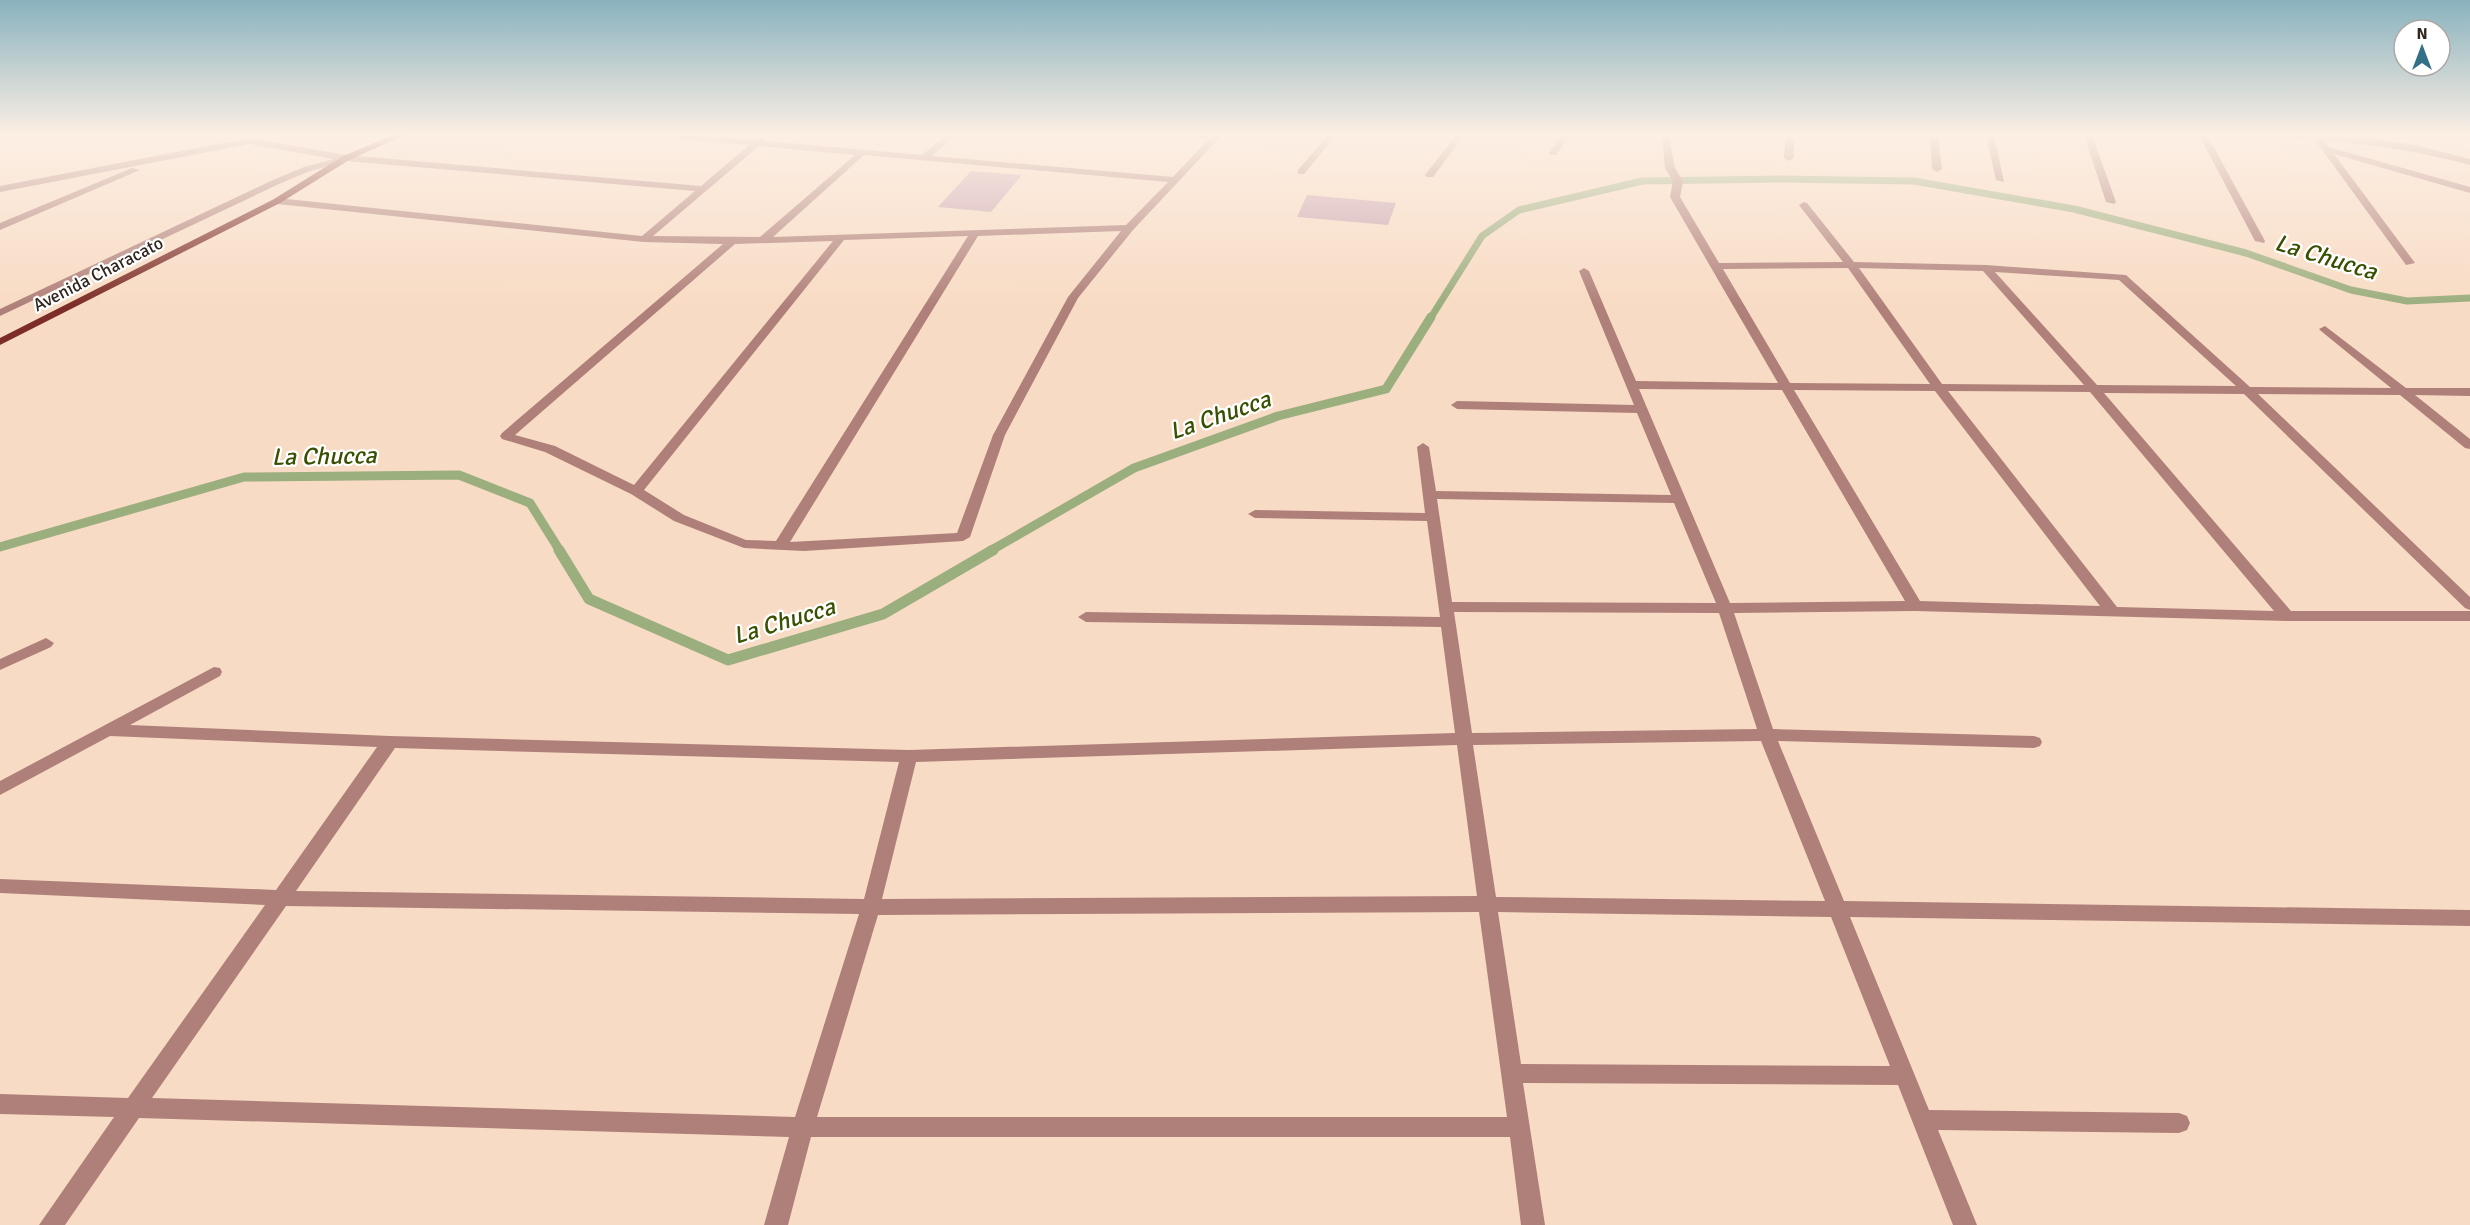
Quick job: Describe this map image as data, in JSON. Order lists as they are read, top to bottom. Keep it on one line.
{"streets":{"main road":["Avenida Characato"]},"water":["La Chucca"],"north":"top"}
